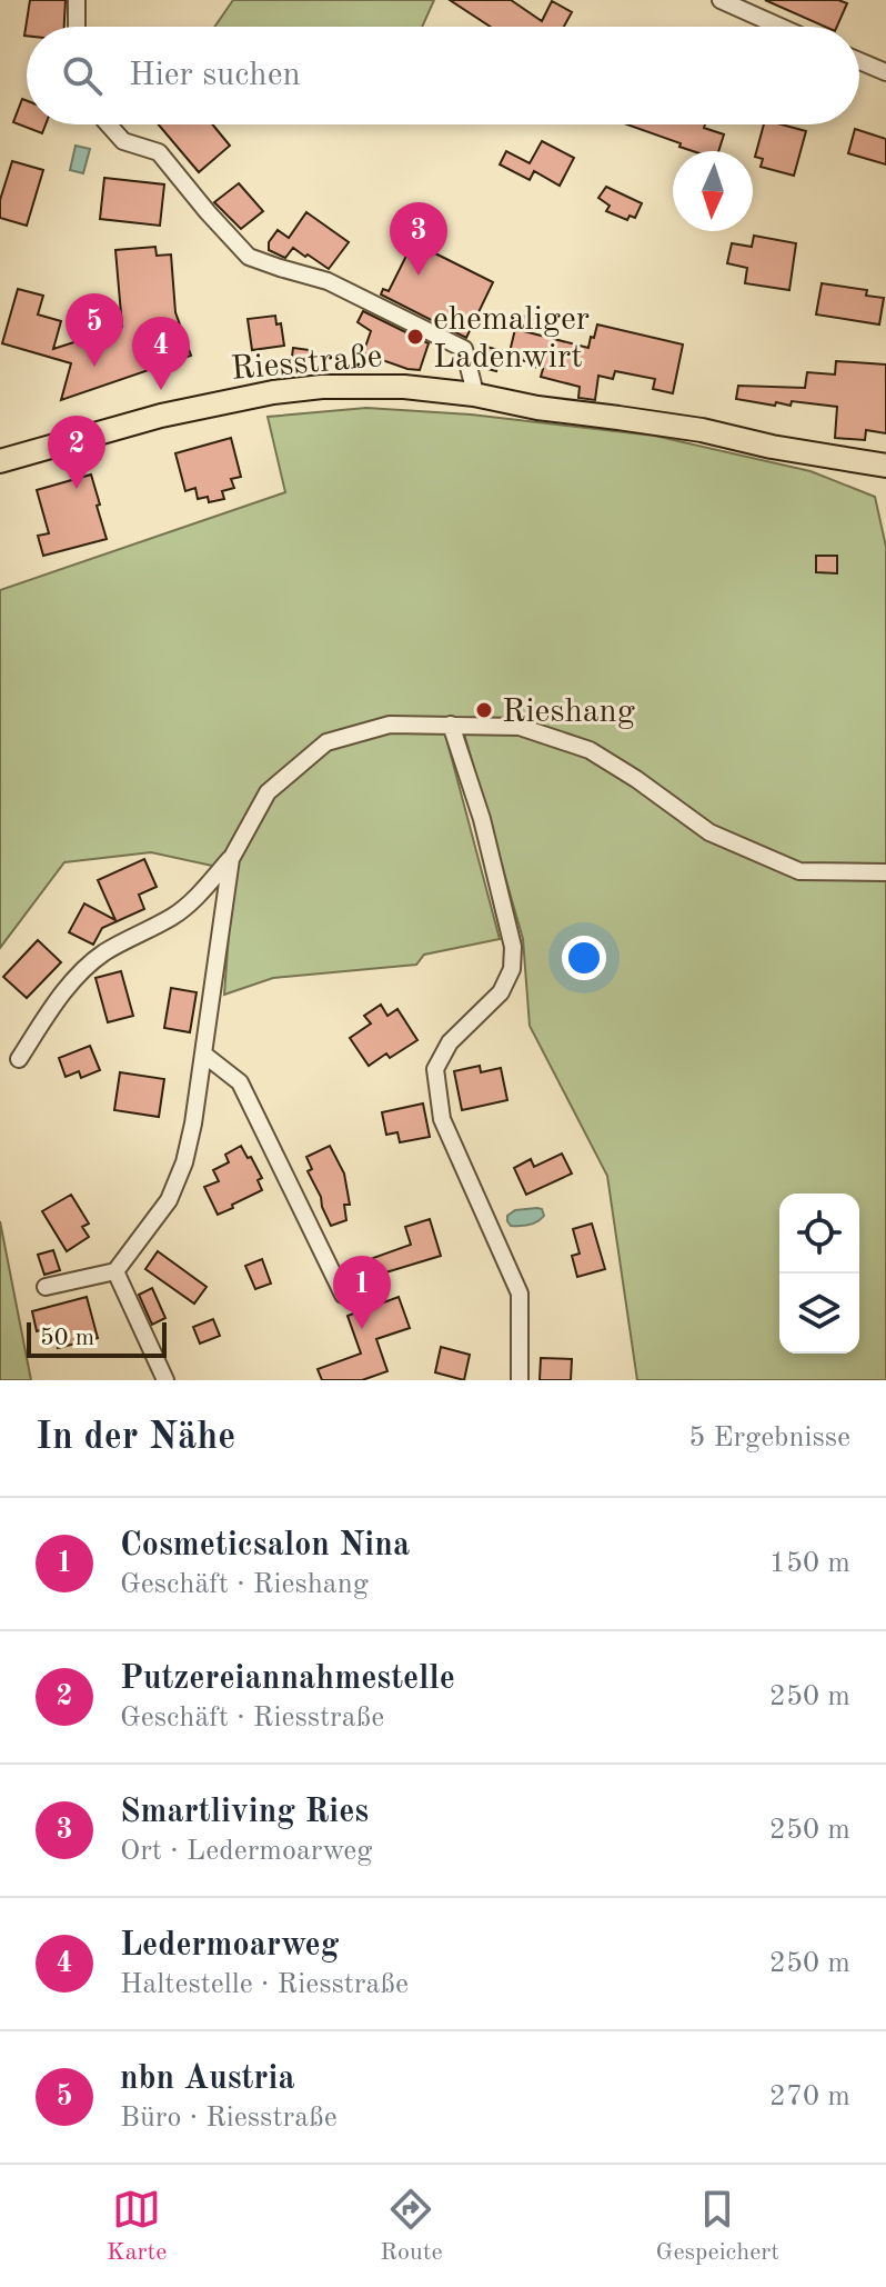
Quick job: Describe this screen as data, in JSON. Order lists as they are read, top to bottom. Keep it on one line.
{"streets":{"main road":["Riesstraße"]},"places":["ehemaliger Ladenwirt","Rieshang"],"scale_bar":"50 m","north":"bottom","page":{"search":"Hier suchen","pins":["3","5","4","2","1"],"scale":"50 m","heading":["In der Nähe","5 Ergebnisse"],"list":[{"mark":"1","name":"Cosmeticsalon Nina","note":"Geschäft · Rieshang","value":"150 m"},{"mark":"2","name":"Putzereiannahmestelle","note":"Geschäft · Riesstraße","value":"250 m"},{"mark":"3","name":"Smartliving Ries","note":"Ort · Ledermoarweg","value":"250 m"},{"mark":"4","name":"Ledermoarweg","note":"Haltestelle · Riesstraße","value":"250 m"},{"mark":"5","name":"nbn Austria","note":"Büro · Riesstraße","value":"270 m"}],"nav":["Karte","Route","Gespeichert"]}}
